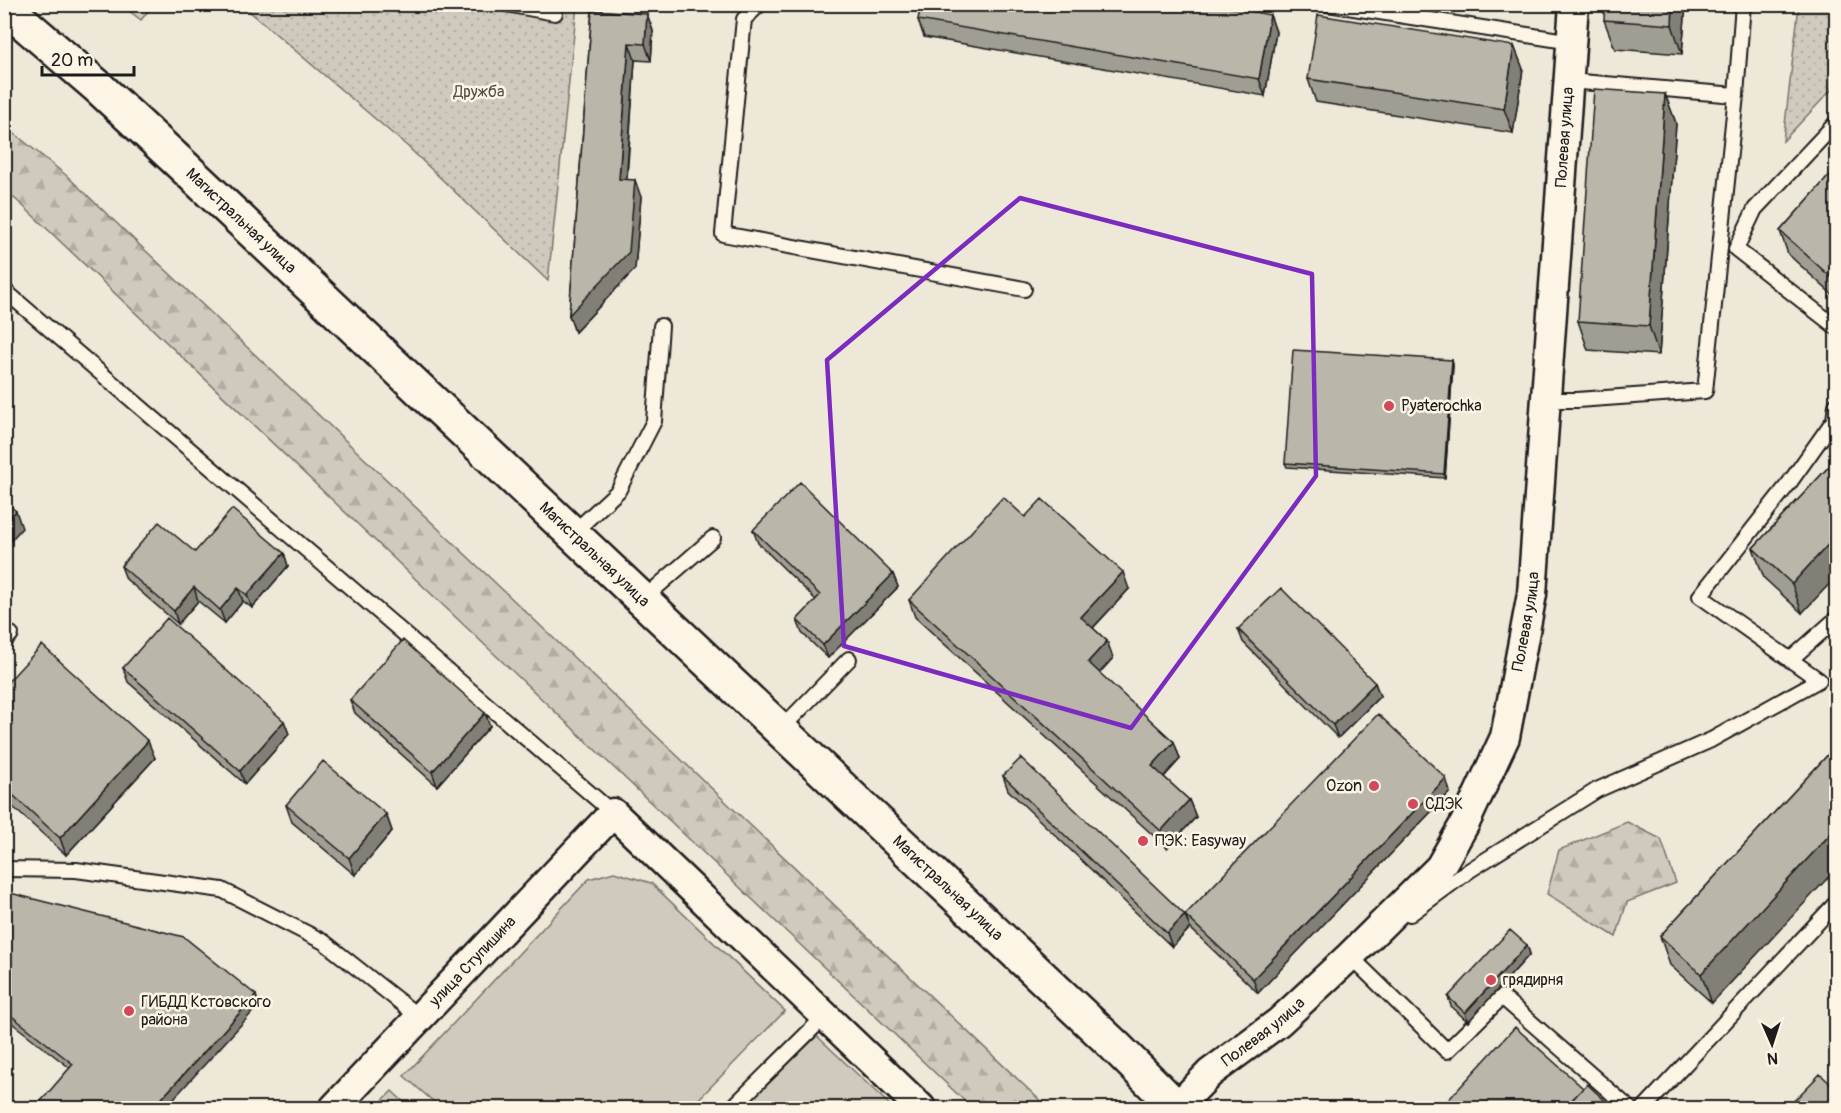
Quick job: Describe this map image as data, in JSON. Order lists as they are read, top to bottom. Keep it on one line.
{"streets":{"main road":["Магистральная улица"],"street":["Полевая улица","улица Ступишина"]},"crossings":[["Полевая улица","Магистральная улица"]],"parks":["Дружба"],"places":["Pyaterochka","Ozon","СДЭК","ПЭК: Easyway","грядирня","ГИБДД Кстовского района"],"scale_bar":"20 m","north":"bottom"}
